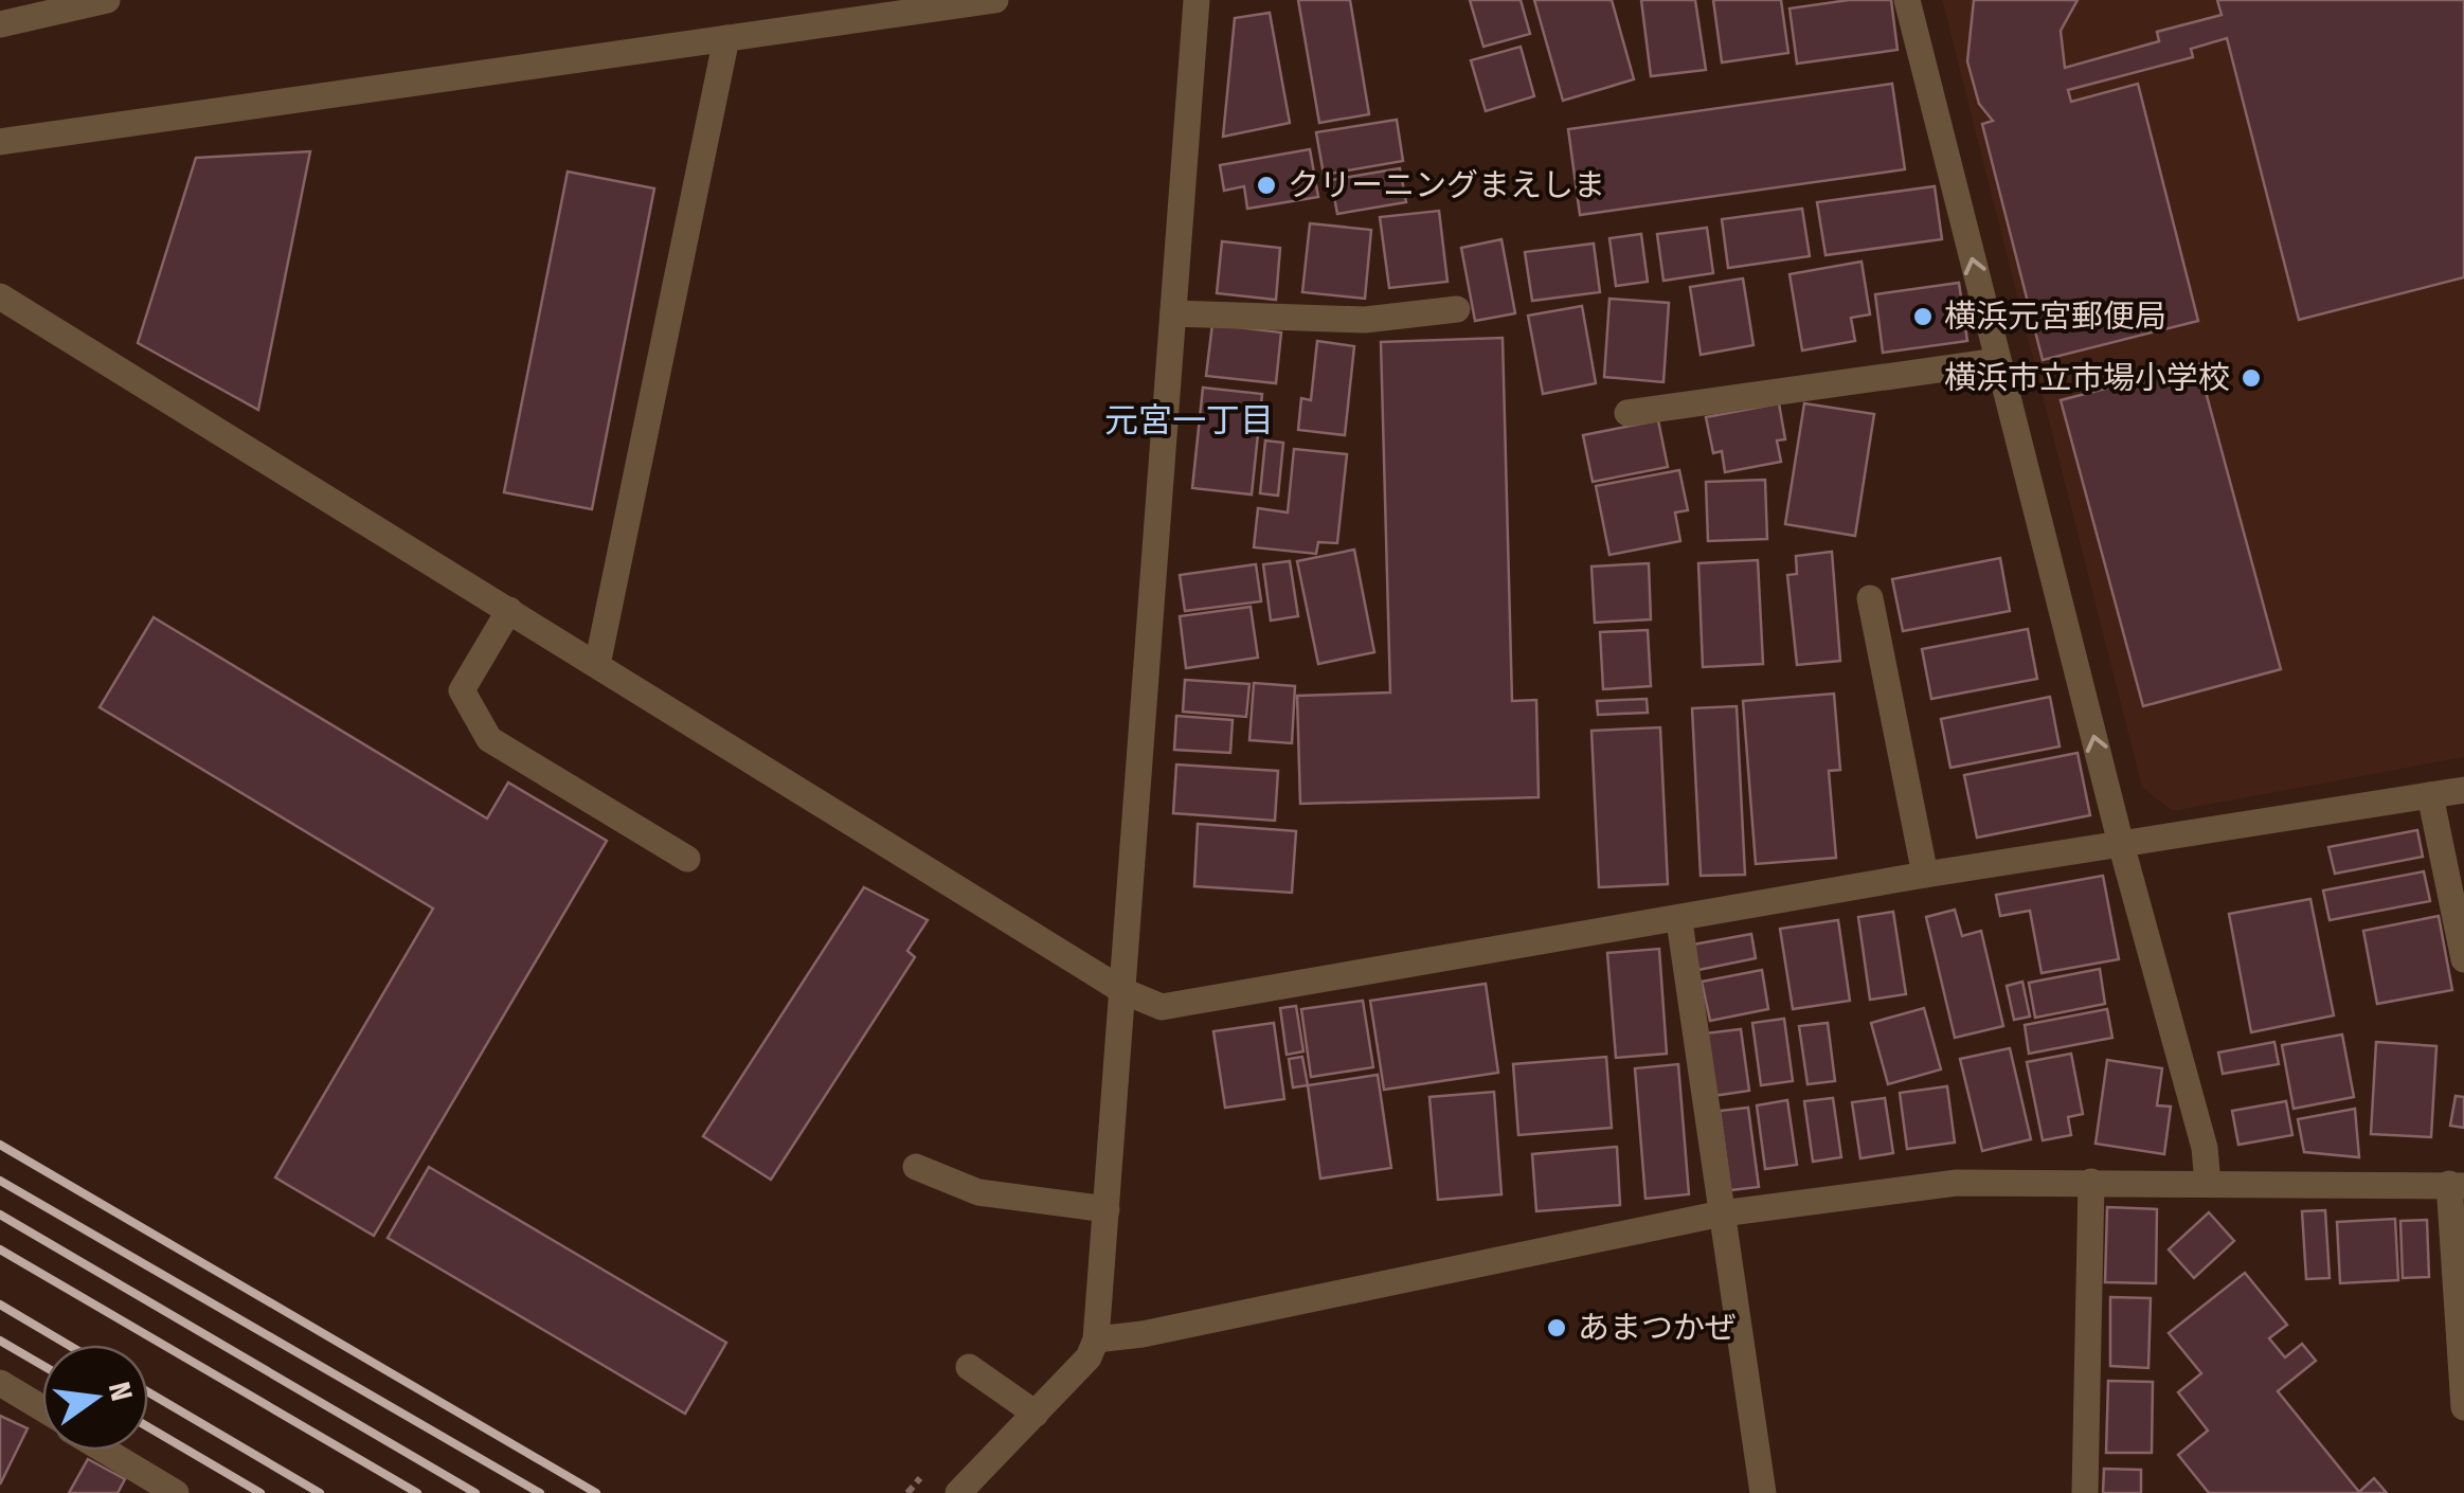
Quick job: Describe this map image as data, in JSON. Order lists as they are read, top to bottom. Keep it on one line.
{"districts":["元宮一丁目"],"places":["クリーニングまえしま","横浜元宮郵便局","横浜市立市場小学校","あまつかぜ"],"north":"right"}
